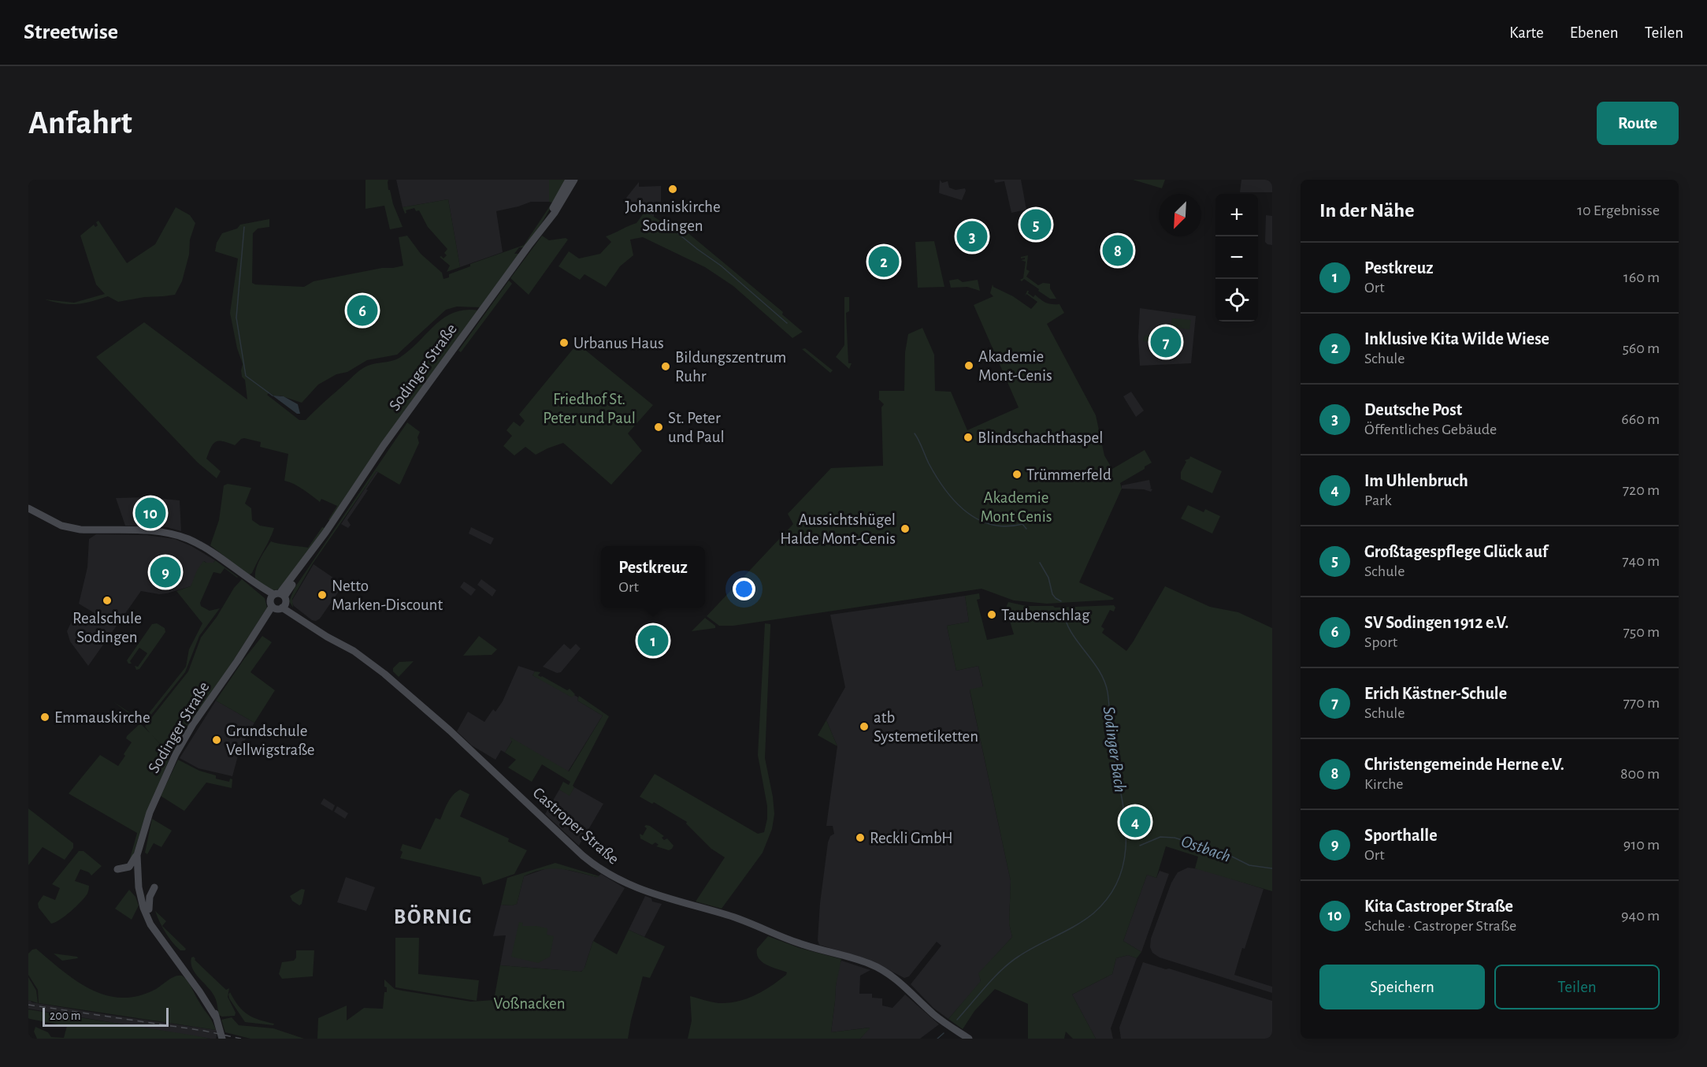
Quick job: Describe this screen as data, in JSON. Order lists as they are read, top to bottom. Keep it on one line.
{"streets":{"main road":["Sodinger Straße","Castroper Straße"]},"crossings":[["Sodinger Straße","Castroper Straße"]],"districts":["BÖRNIG"],"water":["Sodinger Bach","Ostbach"],"parks":["Friedhof St. Peter und Paul","Akademie Mont Cenis","Voßnacken"],"places":["Johanniskirche Sodingen","Urbanus Haus","Akademie Mont-Cenis","Bildungszentrum Ruhr","St. Peter und Paul","Blindschachthaspel","Trümmerfeld","Aussichtshügel Halde Mont-Cenis","Netto Marken-Discount","Realschule Sodingen","Taubenschlag","Emmauskirche","atb Systemetiketten","Grundschule Vellwigstraße","Reckli GmbH"],"scale_bar":"200 m","north":"bottom left","page":{"header":"Streetwise","nav":["Karte","Ebenen","Teilen"],"buttons":["Route",["Speichern","Teilen"]],"title":"Anfahrt","heading":["In der Nähe","10 Ergebnisse"],"map_buttons":["+","−"],"pins":["5","3","8","2","6","7","10","9","1","4"],"list":[{"mark":"1","name":"Pestkreuz","note":"Ort","value":"160 m"},{"mark":"2","name":"Inklusive Kita Wilde Wiese","note":"Schule","value":"560 m"},{"mark":"3","name":"Deutsche Post","note":"Öffentliches Gebäude","value":"660 m"},{"mark":"4","name":"Im Uhlenbruch","note":"Park","value":"720 m"},{"mark":"5","name":"Großtagespflege Glück auf","note":"Schule","value":"740 m"},{"mark":"6","name":"SV Sodingen 1912 e.V.","note":"Sport","value":"750 m"},{"mark":"7","name":"Erich Kästner-Schule","note":"Schule","value":"770 m"},{"mark":"8","name":"Christengemeinde Herne e.V.","note":"Kirche","value":"800 m"},{"mark":"9","name":"Sporthalle","note":"Ort","value":"910 m"},{"mark":"10","name":"Kita Castroper Straße","note":"Schule · Castroper Straße","value":"940 m"}],"popup":["Pestkreuz","Ort"],"scale":"200 m"}}
